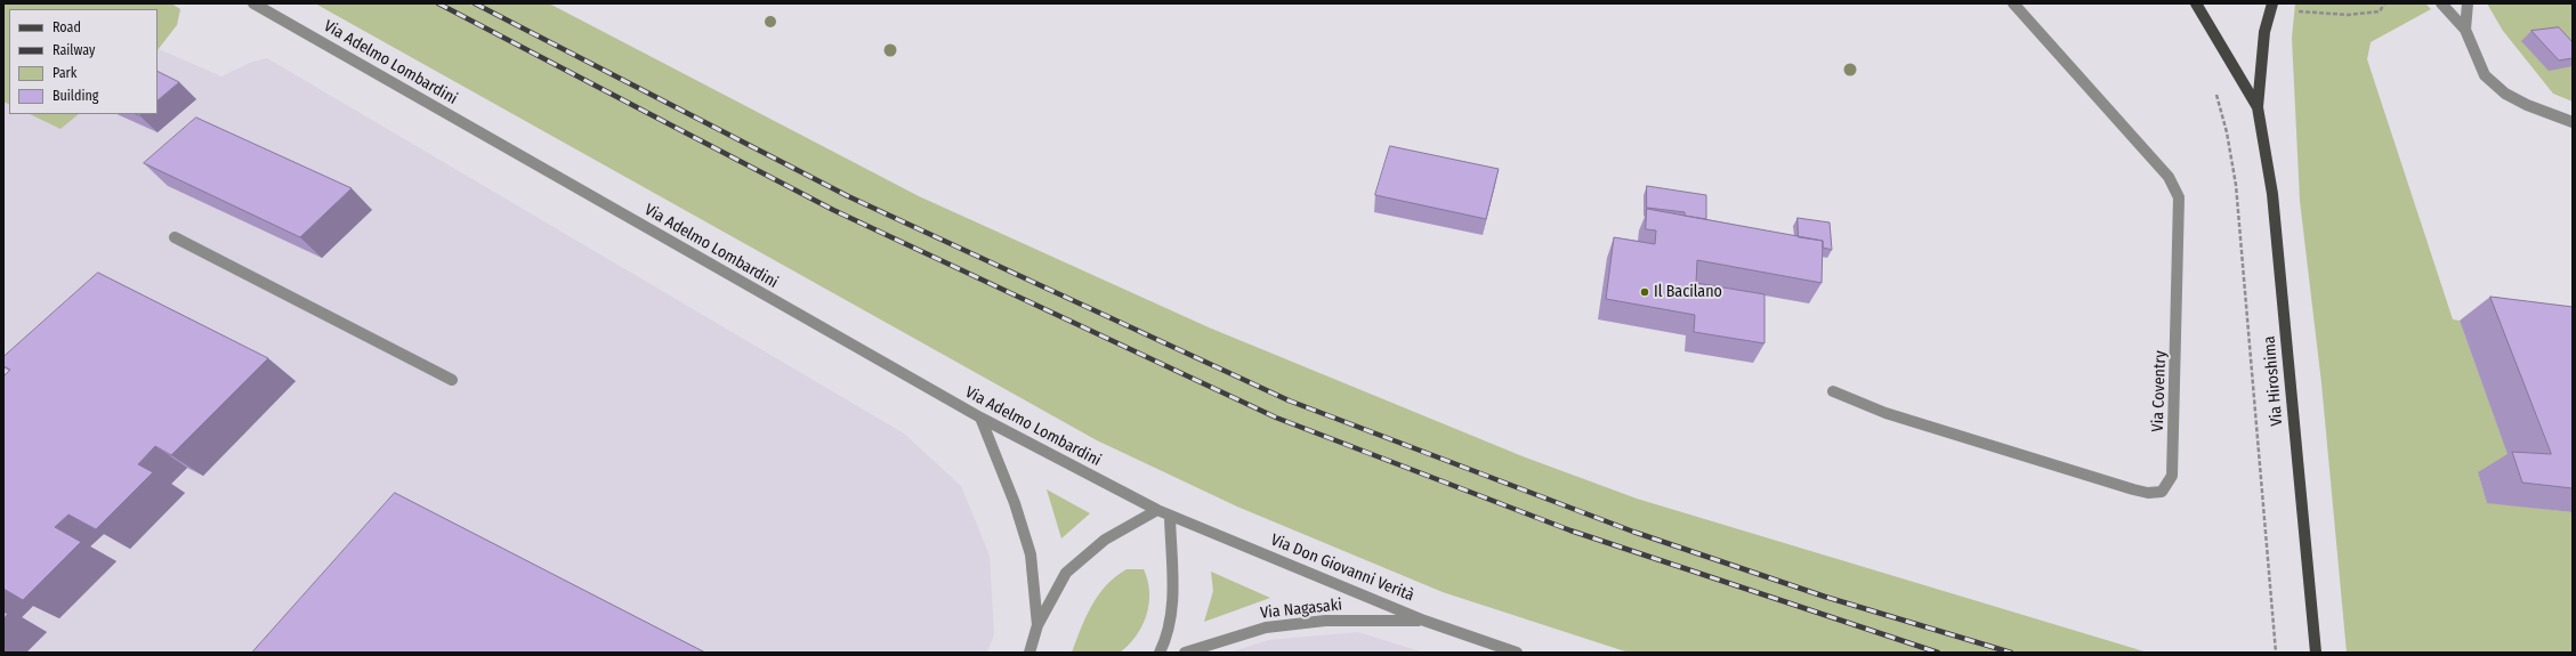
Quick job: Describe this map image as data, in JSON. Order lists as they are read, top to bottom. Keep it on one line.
{"streets":{"main road":["Via Hiroshima"],"street":["Via Adelmo Lombardini","Via Coventry","Via Don Giovanni Verità","Via Nagasaki"]},"crossings":[["Via Adelmo Lombardini","Via Don Giovanni Verità"],["Via Don Giovanni Verità","Via Nagasaki"]],"places":["Il Bacilano"],"legend":["Road","Railway","Park","Building"]}
